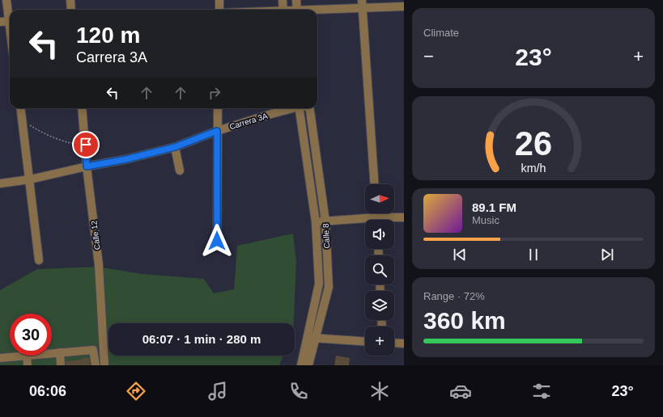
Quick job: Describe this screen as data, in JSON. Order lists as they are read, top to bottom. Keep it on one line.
{"streets":{"street":["Carrera 3A","Calle 12","Calle 8"]},"crossings":[["Carrera 3A","Calle 12"]],"north":"right","page":{"tile":["Climate",["Range · 72%","360 km"]],"turn":["120 m","Carrera 3A"],"heat":["−","23°","+"],"map_buttons":"+","song":["89.1 FM","Music"],"limit":"30","trip":"06:07 · 1 min · 280 m","tabs":["06:06","23°"],"gauge":["26","km/h"]}}
